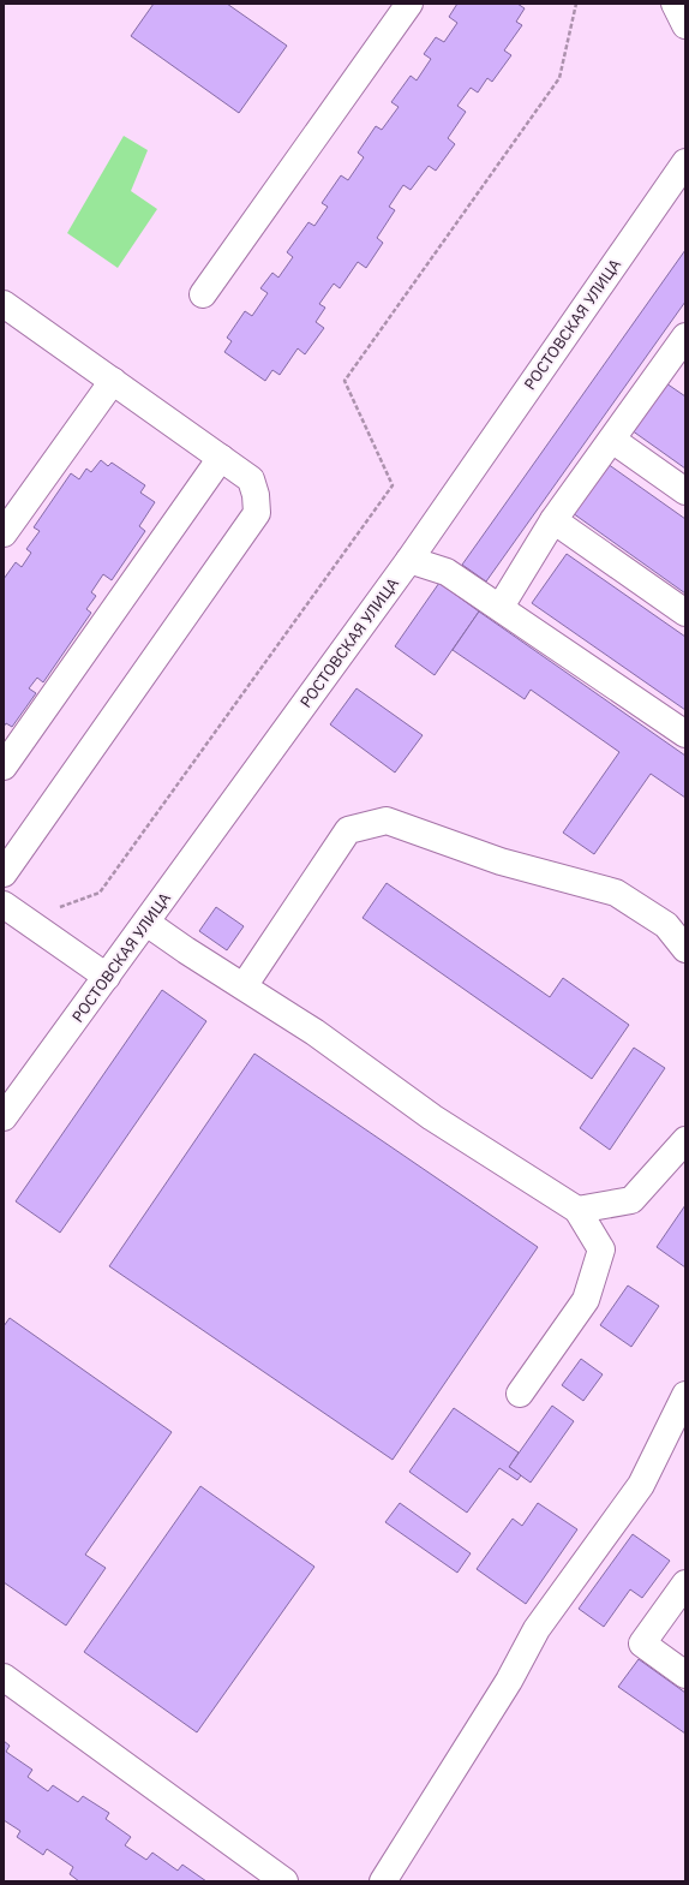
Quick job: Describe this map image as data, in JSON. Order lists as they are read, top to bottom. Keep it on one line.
{"streets":{"street":["РОСТОВСКАЯ УЛИЦА"]}}
